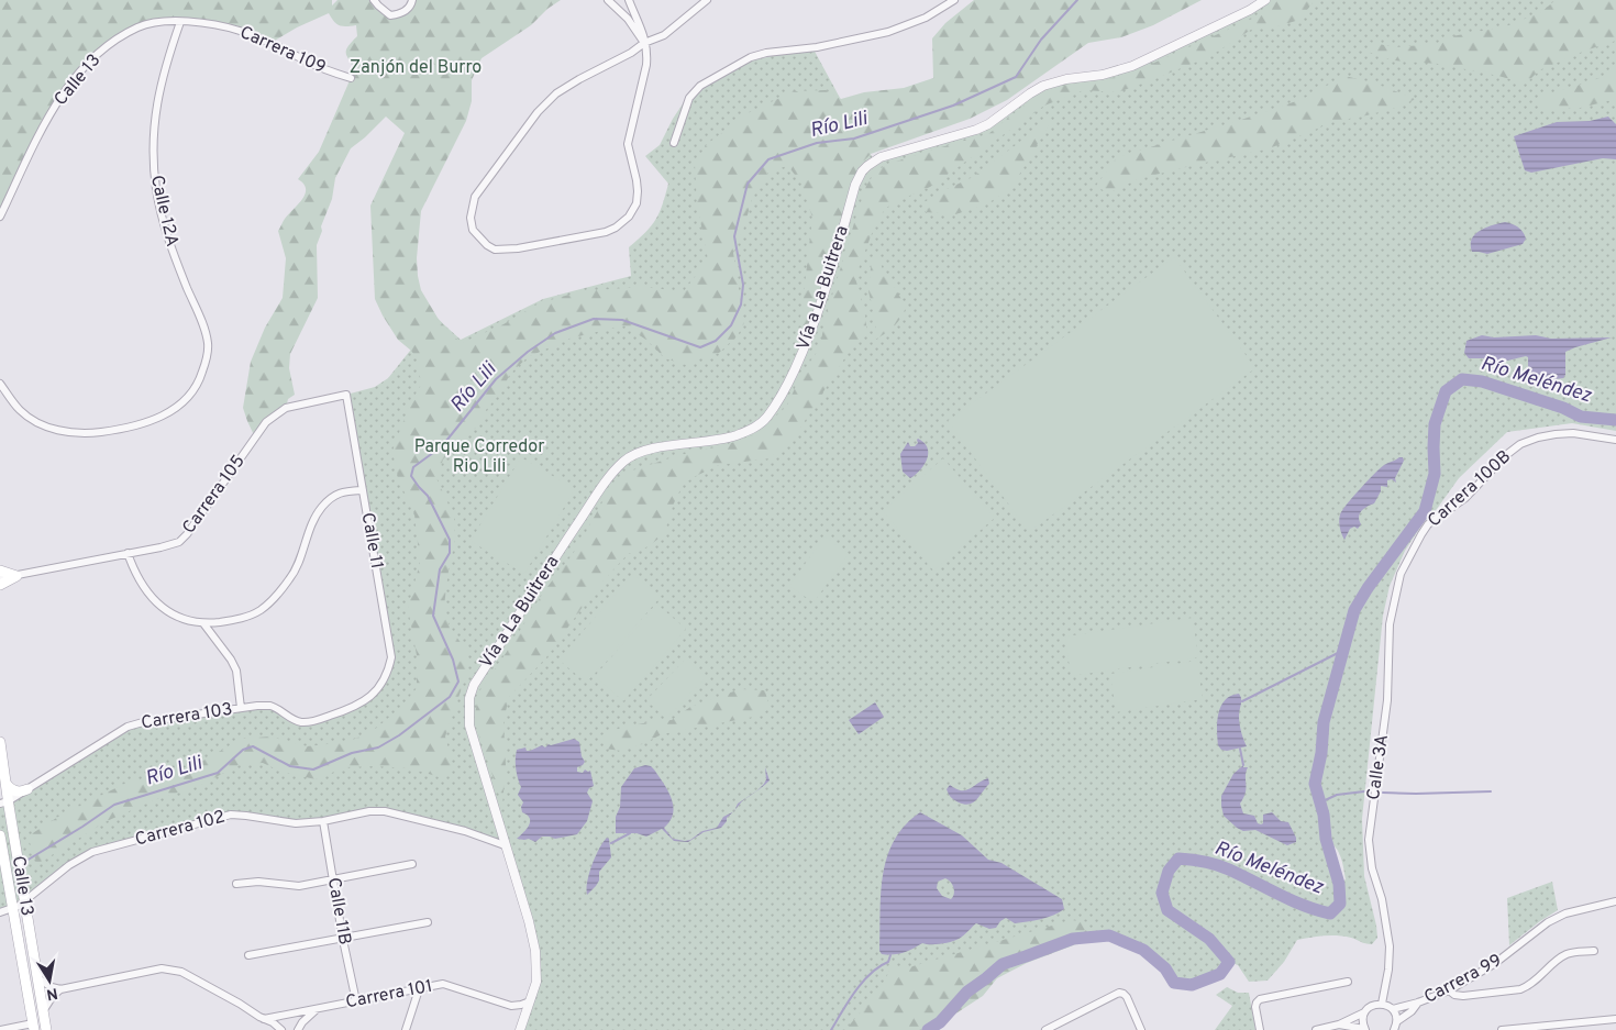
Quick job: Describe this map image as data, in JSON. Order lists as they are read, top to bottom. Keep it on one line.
{"streets":{"main road":["Calle 13"],"street":["Carrera 109","Calle 12A","Vía a La Buitrera","Carrera 100B","Carrera 105","Calle 11","Carrera 103","Calle 3A","Carrera 102","Calle 11B","Carrera 99","Carrera 101"]},"crossings":[["Carrera 109","Calle 13"],["Carrera 109","Calle 12A"],["Calle 13","Calle 12A"],["Calle 13","Carrera 103"],["Calle 13","Carrera 102"],["Vía a La Buitrera","Carrera 102"],["Carrera 100B","Calle 3A"],["Carrera 105","Calle 11"],["Calle 11","Carrera 103"],["Carrera 102","Calle 11B"],["Calle 11B","Carrera 101"]],"water":["Río Lili","Río Meléndez"],"parks":["Zanjón del Burro","Parque Corredor Rio Lili"],"north":"bottom"}
